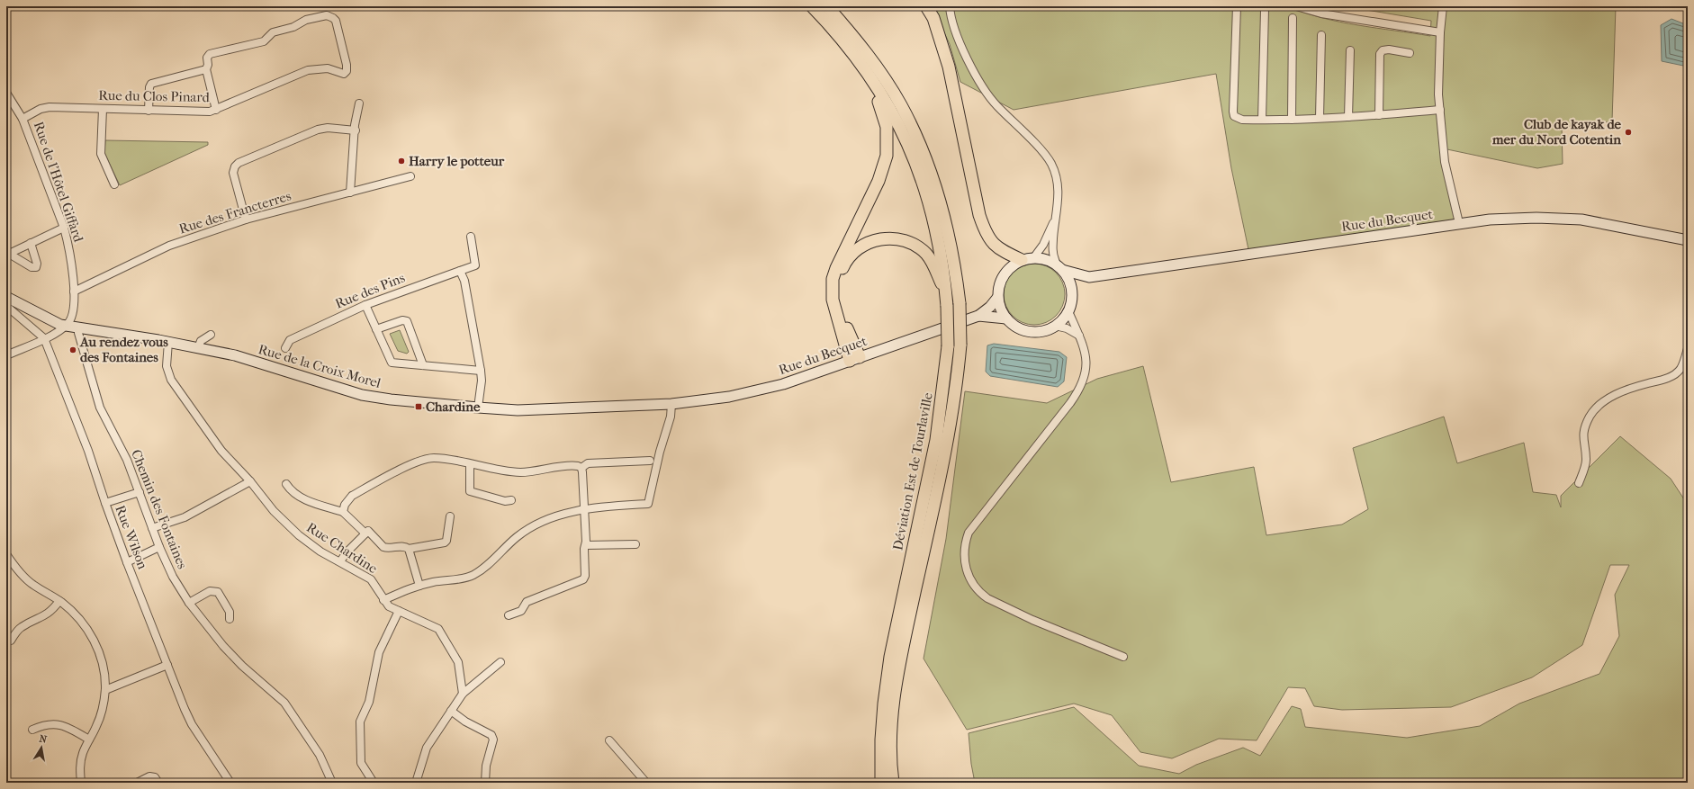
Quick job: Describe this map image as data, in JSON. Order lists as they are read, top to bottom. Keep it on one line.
{"streets":{"highway":["Déviation Est de Tourlaville"],"main road":["Rue du Becquet","Rue de la Croix Morel"],"street":["Rue du Clos Pinard","Rue de l'Hôtel Giffard","Rue des Francterres","Rue des Pins","Chemin des Fontaines","Rue Wilson","Rue Chardine"]},"crossings":[["Rue du Clos Pinard","Rue de l'Hôtel Giffard"],["Rue de l'Hôtel Giffard","Rue des Francterres"],["Rue de l'Hôtel Giffard","Rue de la Croix Morel"],["Rue du Becquet","Rue de la Croix Morel"],["Rue de la Croix Morel","Chemin des Fontaines"],["Rue de la Croix Morel","Rue Chardine"]],"places":{"other":["Club de kayak de mer du Nord Cotentin","Harry le potteur","Au rendez vous des Fontaines"],"transit":["Chardine"]},"north":"top"}
